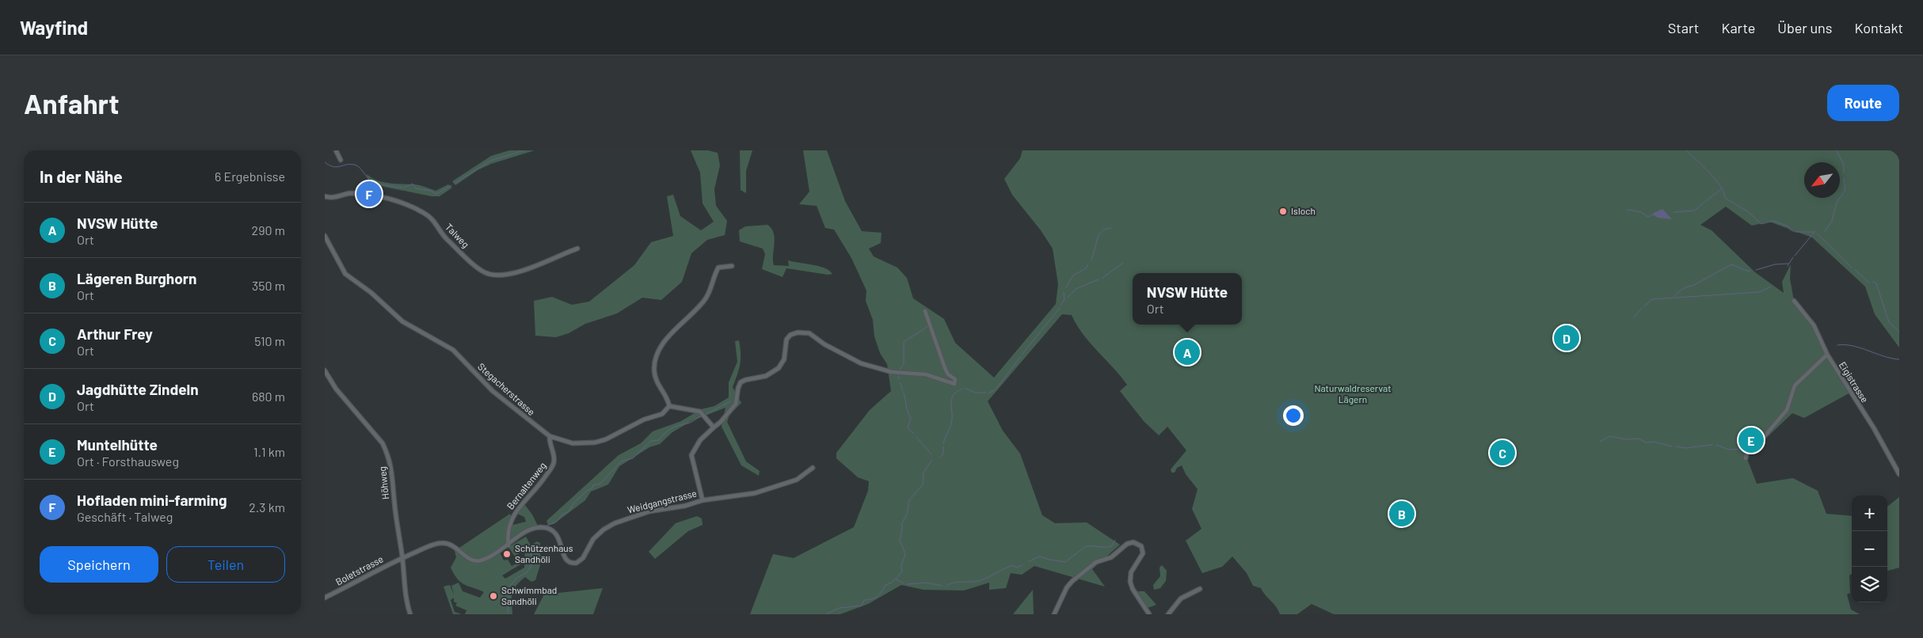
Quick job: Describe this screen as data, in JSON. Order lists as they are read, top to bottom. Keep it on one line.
{"streets":{"street":["Talweg","Eigistrasse","Stegacherstrasse","Höhweg","Bernaltenweg","Weidgangstrasse","Boletstrasse"]},"crossings":[["Stegacherstrasse","Bernaltenweg"],["Höhweg","Boletstrasse"],["Bernaltenweg","Weidgangstrasse"],["Bernaltenweg","Boletstrasse"],["Weidgangstrasse","Boletstrasse"]],"parks":["Naturwaldreservat Lägern"],"places":["Isloch","Schützenhaus Sandhöli","Schwimmbad Sandhöli"],"north":"bottom left","page":{"header":"Wayfind","nav":["Start","Karte","Über uns","Kontakt"],"buttons":["Route",["Speichern","Teilen"]],"title":"Anfahrt","heading":["In der Nähe","6 Ergebnisse"],"pins":["F","D","A","E","C","B"],"list":[{"mark":"A","name":"NVSW Hütte","note":"Ort","value":"290 m"},{"mark":"B","name":"Lägeren Burghorn","note":"Ort","value":"350 m"},{"mark":"C","name":"Arthur Frey","note":"Ort","value":"510 m"},{"mark":"D","name":"Jagdhütte Zindeln","note":"Ort","value":"680 m"},{"mark":"E","name":"Muntelhütte","note":"Ort · Forsthausweg","value":"1.1 km"},{"mark":"F","name":"Hofladen mini-farming","note":"Geschäft · Talweg","value":"2.3 km"}],"popup":["NVSW Hütte","Ort"],"map_buttons":["+","−"]}}
